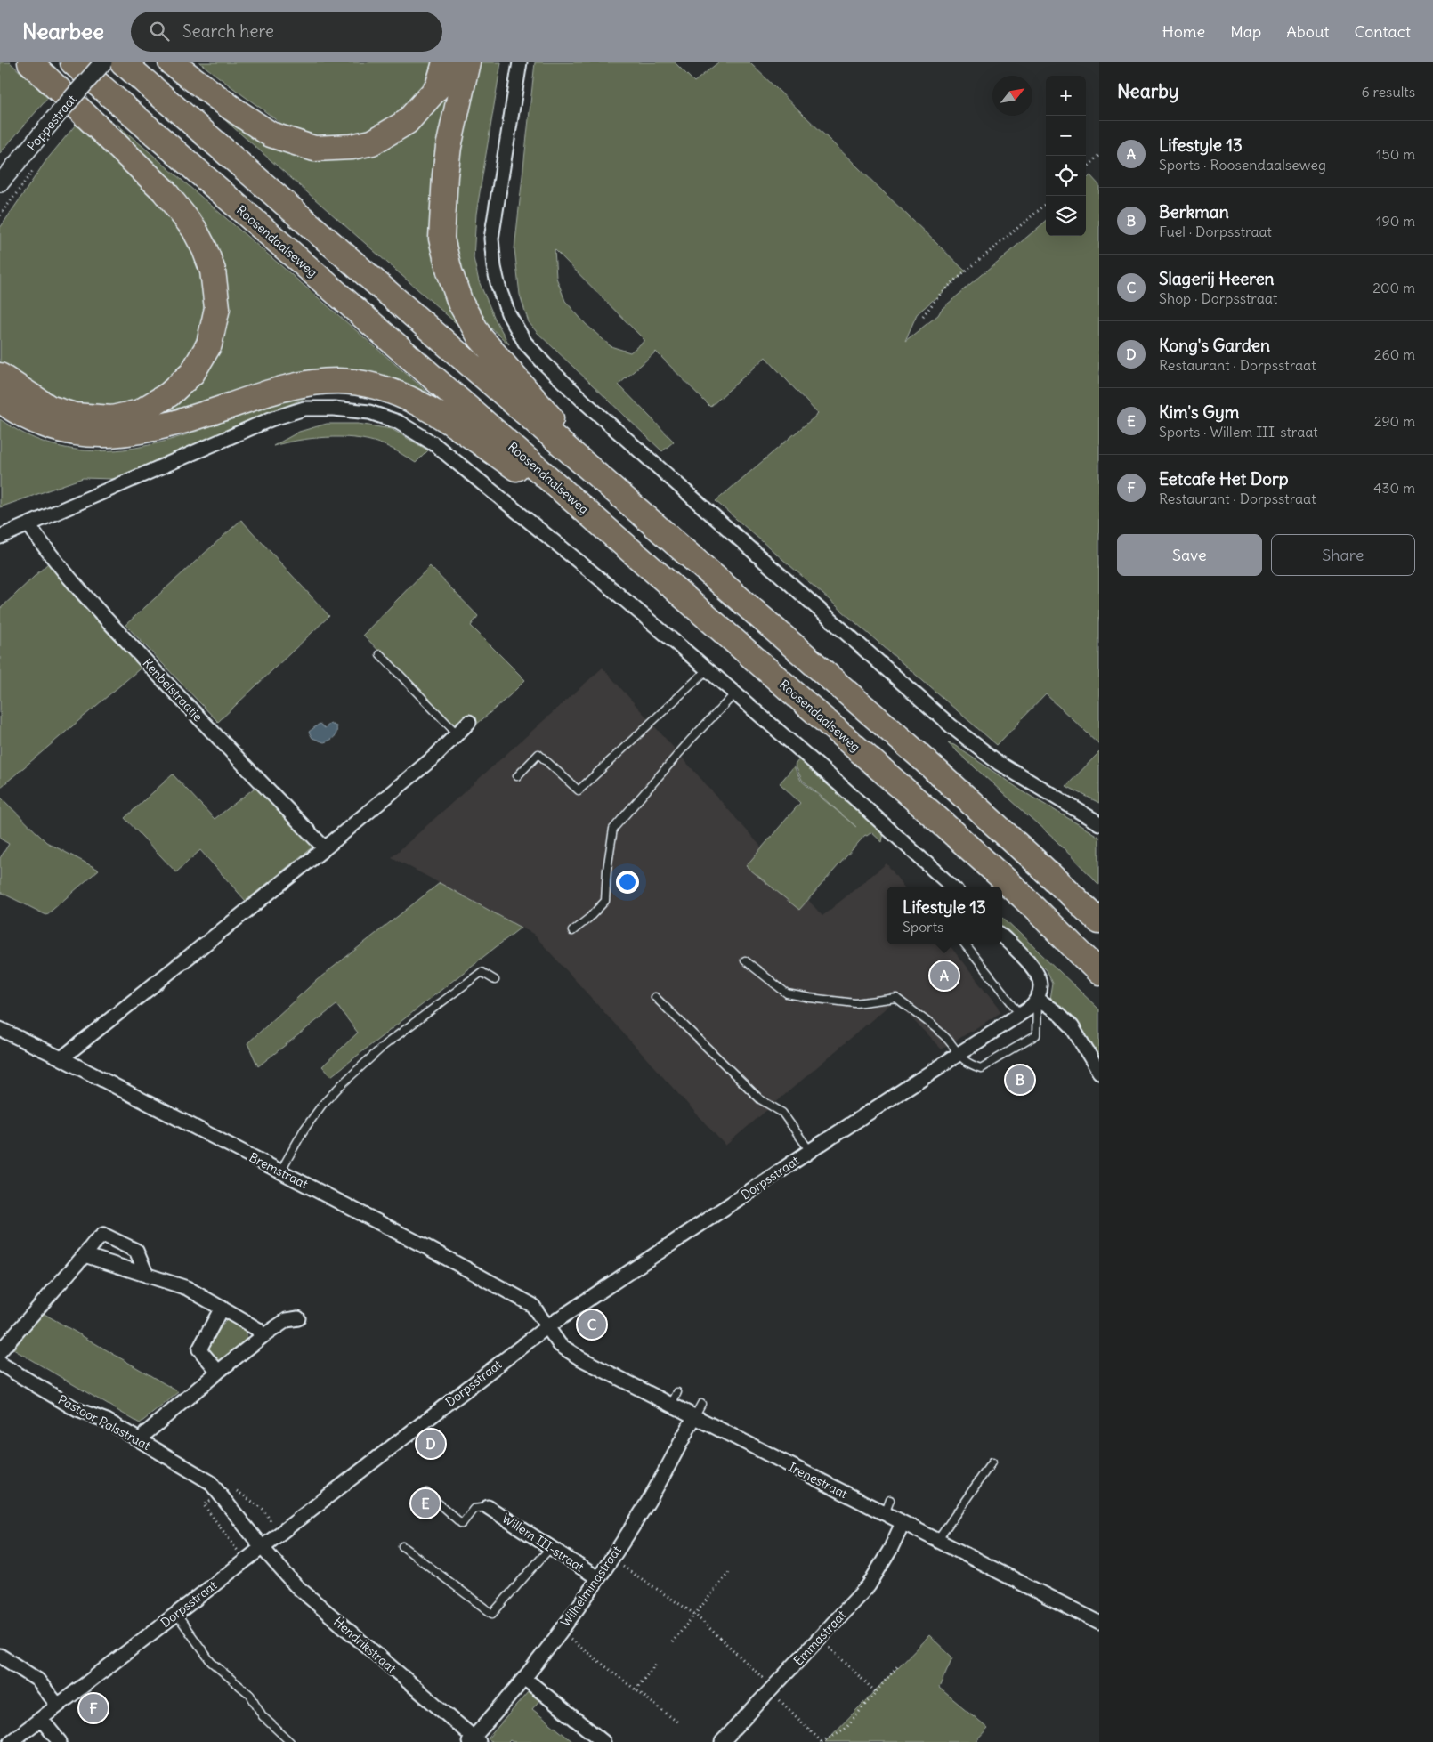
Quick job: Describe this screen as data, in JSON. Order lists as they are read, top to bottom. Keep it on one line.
{"streets":{"highway":["Roosendaalseweg"],"street":["Poppestraat","Kenbelstraatje","Bremstraat","Dorpsstraat","Pastoor Palsstraat","Irenestraat","Willem III-straat","Wilhelminastraat","Emmastraat","Hendrikstraat"]},"crossings":[["Bremstraat","Dorpsstraat"],["Bremstraat","Irenestraat"],["Dorpsstraat","Pastoor Palsstraat"],["Dorpsstraat","Irenestraat"],["Dorpsstraat","Hendrikstraat"],["Pastoor Palsstraat","Hendrikstraat"],["Irenestraat","Wilhelminastraat"],["Irenestraat","Emmastraat"],["Willem III-straat","Wilhelminastraat"],["Wilhelminastraat","Hendrikstraat"]],"north":"top right","page":{"header":"Nearbee","search":"Search here","nav":["Home","Map","About","Contact"],"heading":["Nearby","6 results"],"map_buttons":["+","−"],"list":[{"mark":"A","name":"Lifestyle 13","note":"Sports · Roosendaalseweg","value":"150 m"},{"mark":"B","name":"Berkman","note":"Fuel · Dorpsstraat","value":"190 m"},{"mark":"C","name":"Slagerij Heeren","note":"Shop · Dorpsstraat","value":"200 m"},{"mark":"D","name":"Kong's Garden","note":"Restaurant · Dorpsstraat","value":"260 m"},{"mark":"E","name":"Kim's Gym","note":"Sports · Willem III-straat","value":"290 m"},{"mark":"F","name":"Eetcafe Het Dorp","note":"Restaurant · Dorpsstraat","value":"430 m"}],"buttons":["Save","Share"],"popup":["Lifestyle 13","Sports"],"pins":["A","B","C","D","E","F"]}}
